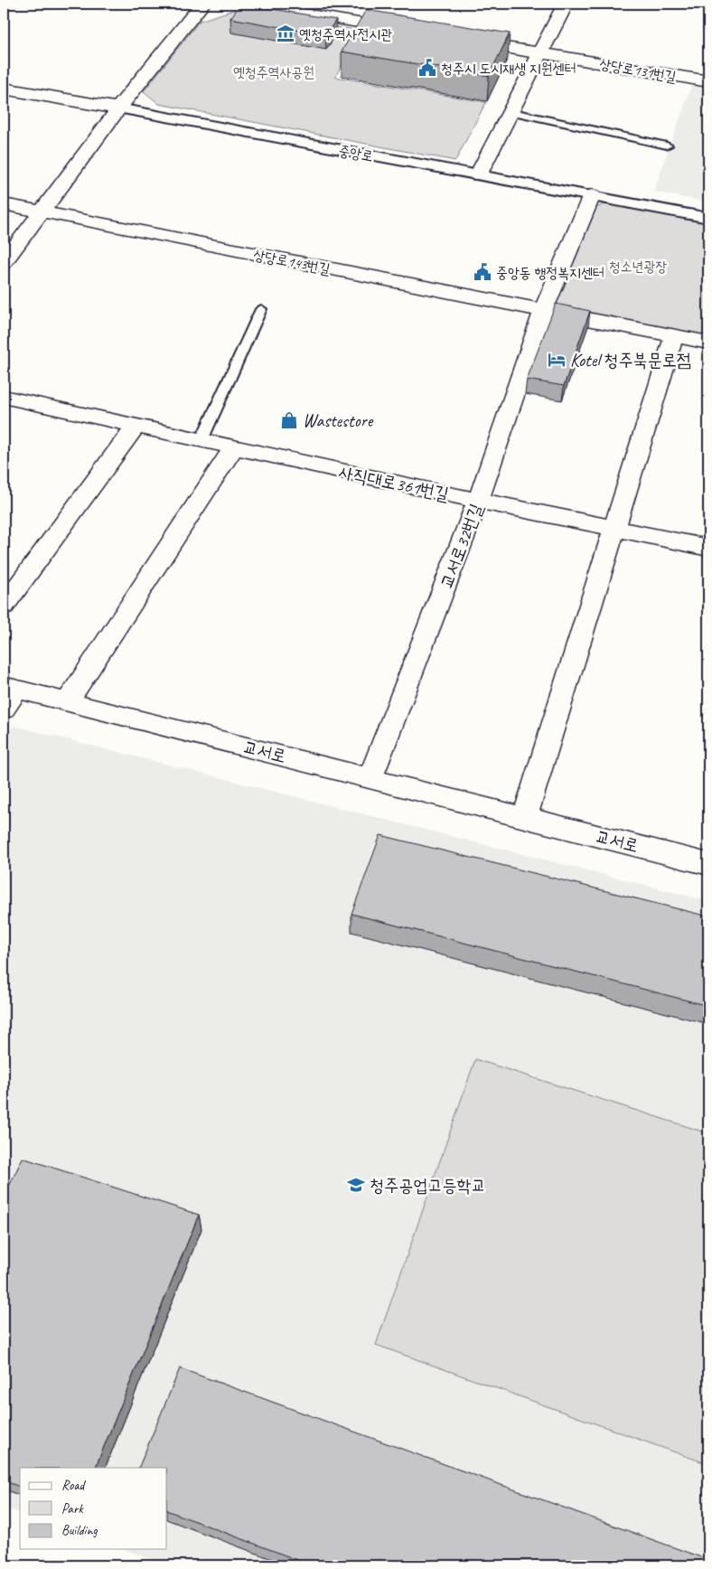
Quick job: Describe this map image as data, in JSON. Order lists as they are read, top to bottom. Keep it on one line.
{"streets":{"street":["상당로131번길","중앙로","상당로143번길","사직대로361번길","교서로32번길","교서로"]},"crossings":[["중앙로","교서로32번길"],["상당로143번길","교서로32번길"],["사직대로361번길","교서로32번길"],["교서로32번길","교서로"]],"parks":["옛청주역사공원","청소년광장"],"places":{"museum":["옛청주역사전시관"],"public building":["청주시 도시재생 지원센터","중앙동 행정복지센터"],"hotel":["Kotel 청주북문로점"],"shop":["Wastestore"],"school or university":["청주공업고등학교"]},"legend":["Road","Park","Building"]}
